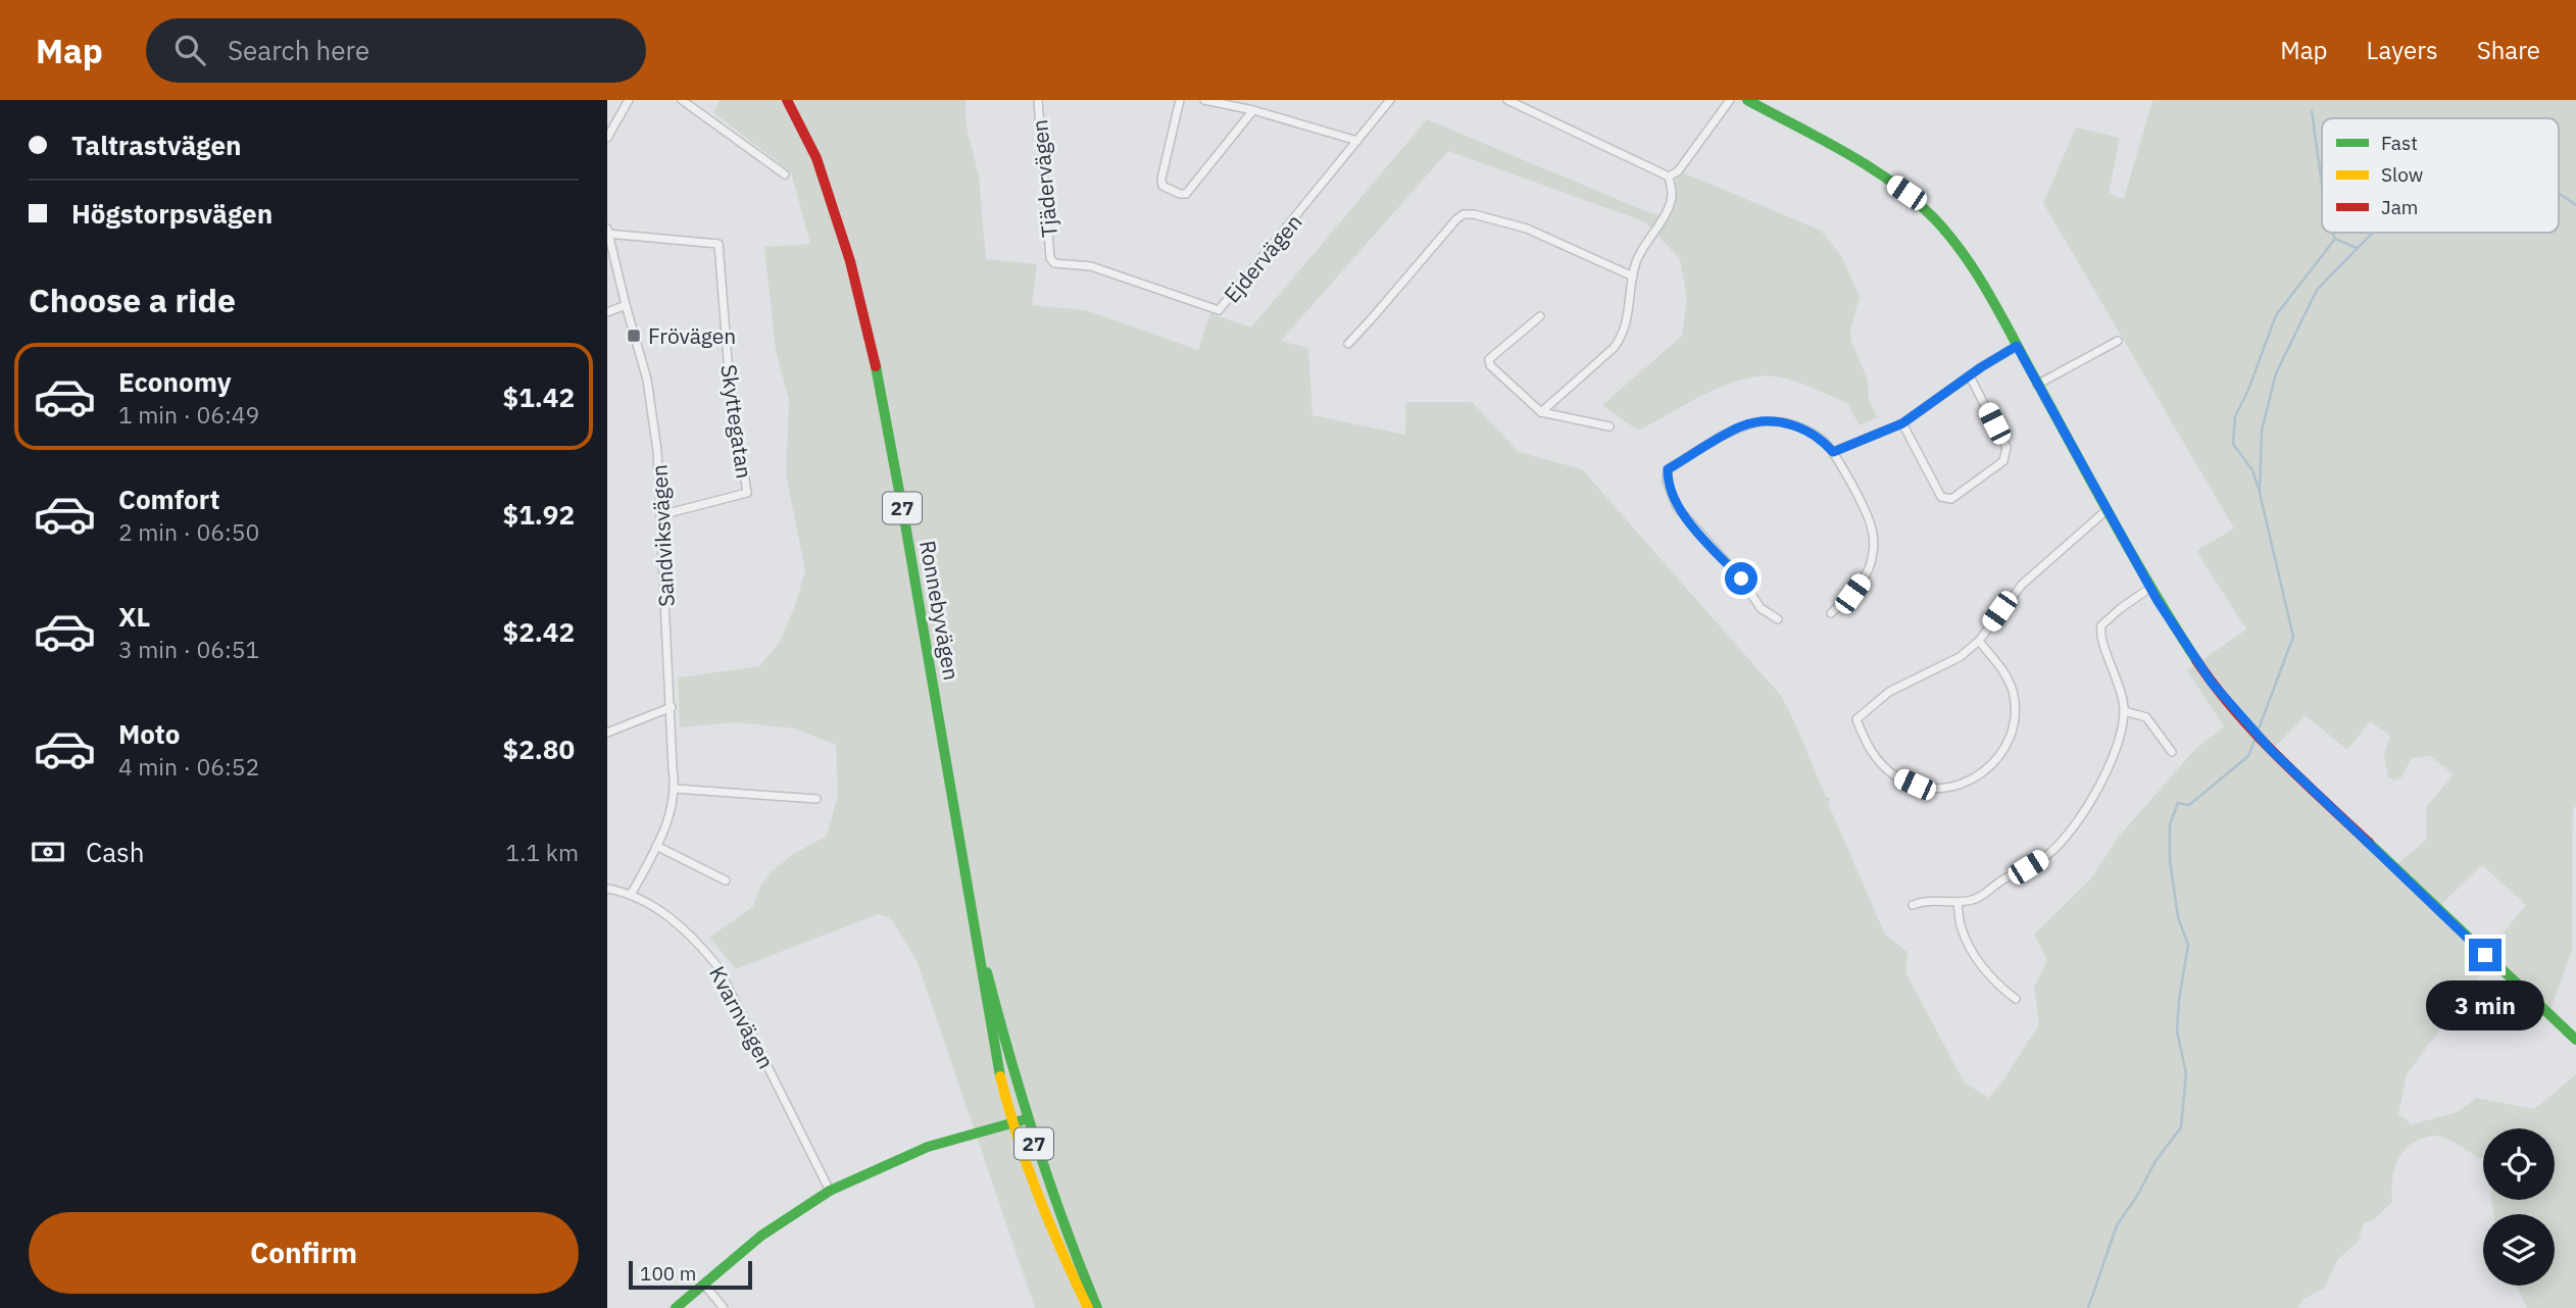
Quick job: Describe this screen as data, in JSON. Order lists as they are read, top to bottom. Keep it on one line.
{"streets":{"street":["Tjädervägen","Ejdervägen","Skyttegatan","27","Sandviksvägen","Ronnebyvägen","Kvarnvägen"]},"crossings":[["Tjädervägen","Ejdervägen"],["Skyttegatan","Sandviksvägen"],["Sandviksvägen","Kvarnvägen"]],"places":{"transit":["Frövägen"]},"legend":["Fast","Slow","Jam"],"scale_bar":"100 m","page":{"header":"Map","search":"Search here","nav":["Map","Layers","Share"],"banner":["Taltrastvägen","Högstorpsvägen"],"heading":"Choose a ride","list":[{"name":"Economy","note":"1 min · 06:49","value":"$1.42"},{"name":"Comfort","note":"2 min · 06:50","value":"$1.92"},{"name":"XL","note":"3 min · 06:51","value":"$2.42"},{"name":"Moto","note":"4 min · 06:52","value":"$2.80"}],"pay":["Cash","1.1 km"],"bubble":"3 min","buttons":"Confirm","scale":"100 m"}}
